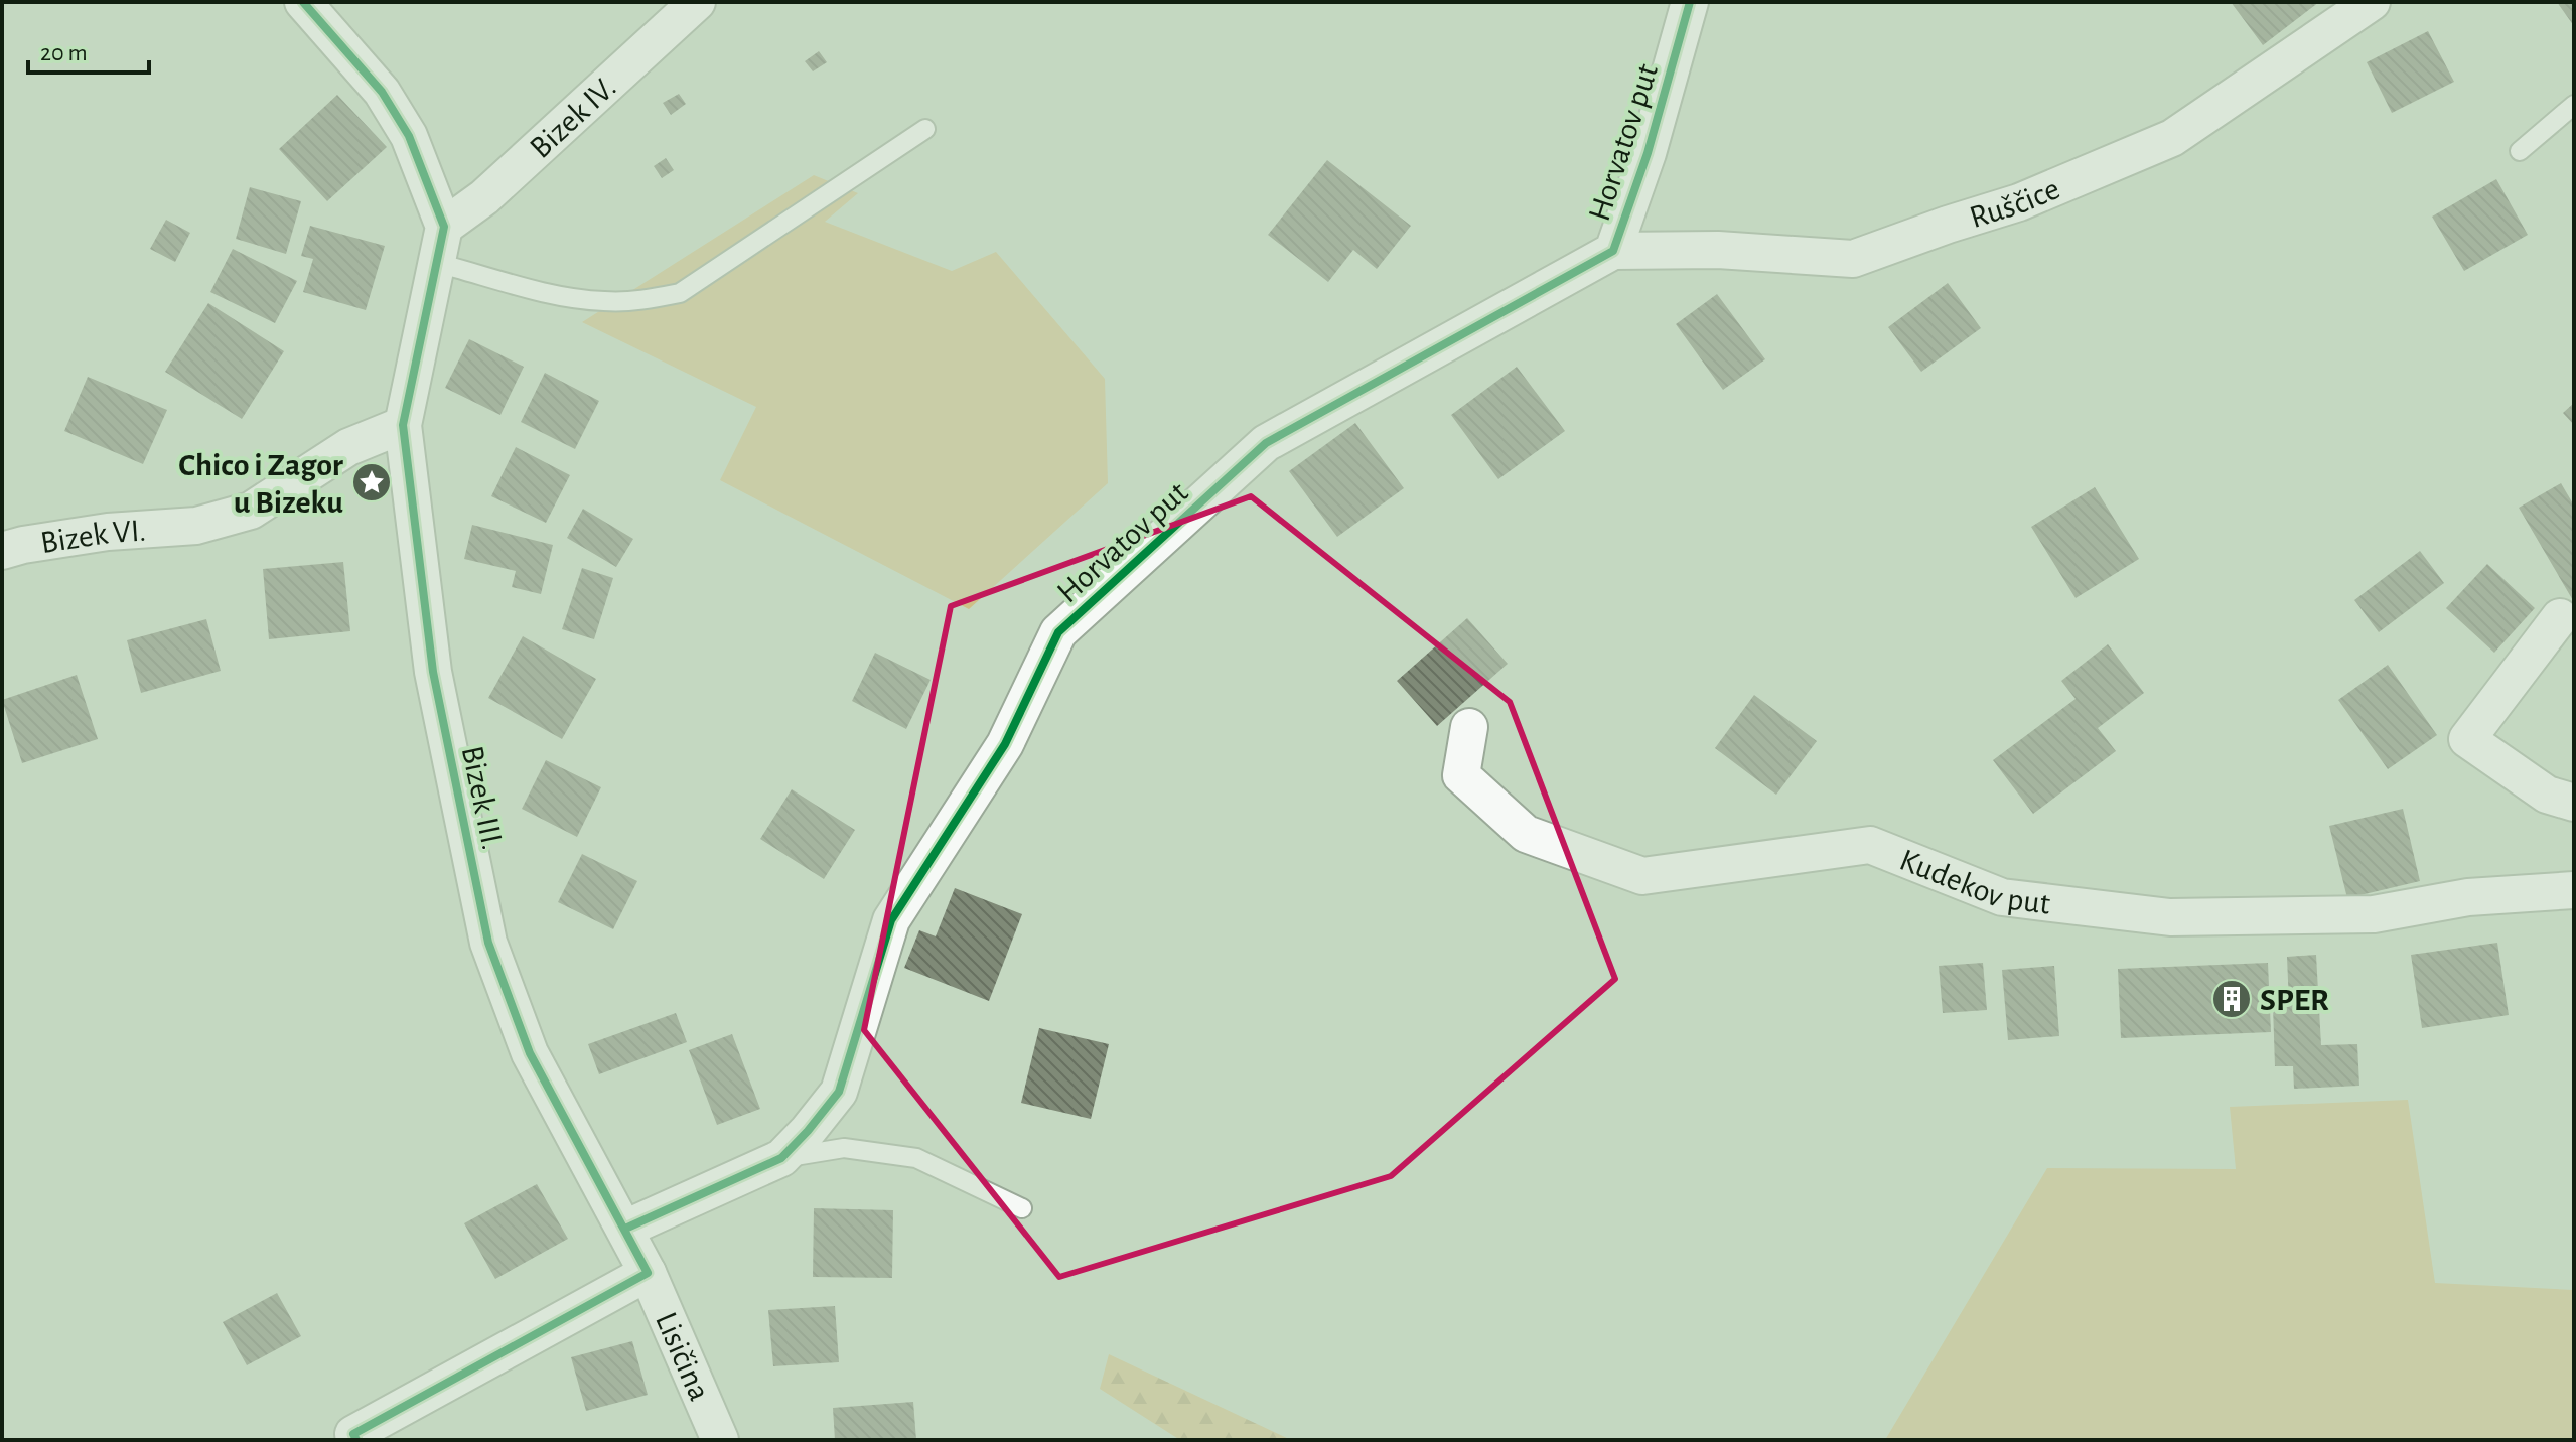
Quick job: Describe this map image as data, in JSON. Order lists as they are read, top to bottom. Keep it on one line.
{"streets":{"street":["Bizek IV.","Horvatov put","Ruščice","Bizek VI.","Bizek III.","Kudekov put","Lisičina"]},"crossings":[["Bizek IV.","Bizek III."],["Horvatov put","Ruščice"],["Horvatov put","Bizek III."],["Bizek VI.","Bizek III."],["Bizek III.","Lisičina"]],"places":{"place":["Chico i Zagor u Bizeku"],"building":["SPER"]},"scale_bar":"20 m"}
